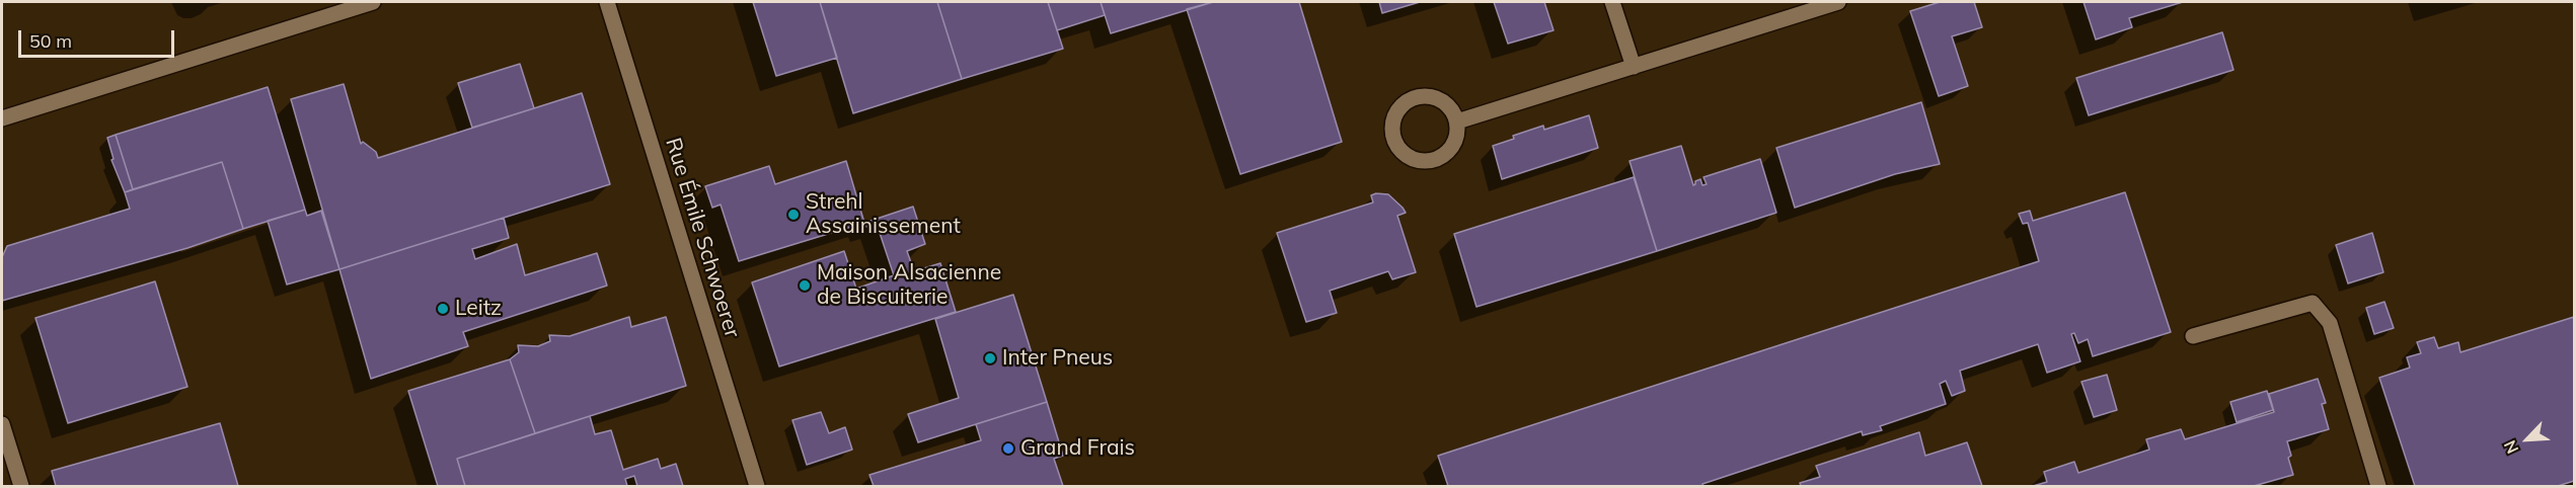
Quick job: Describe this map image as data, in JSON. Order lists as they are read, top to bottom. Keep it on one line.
{"streets":{"street":["Rue Émile Schwoerer"]},"places":["Strehl Assainissement","Maison Alsacienne de Biscuiterie","Leitz","Inter Pneus","Grand Frais"],"scale_bar":"50 m","north":"bottom left"}
